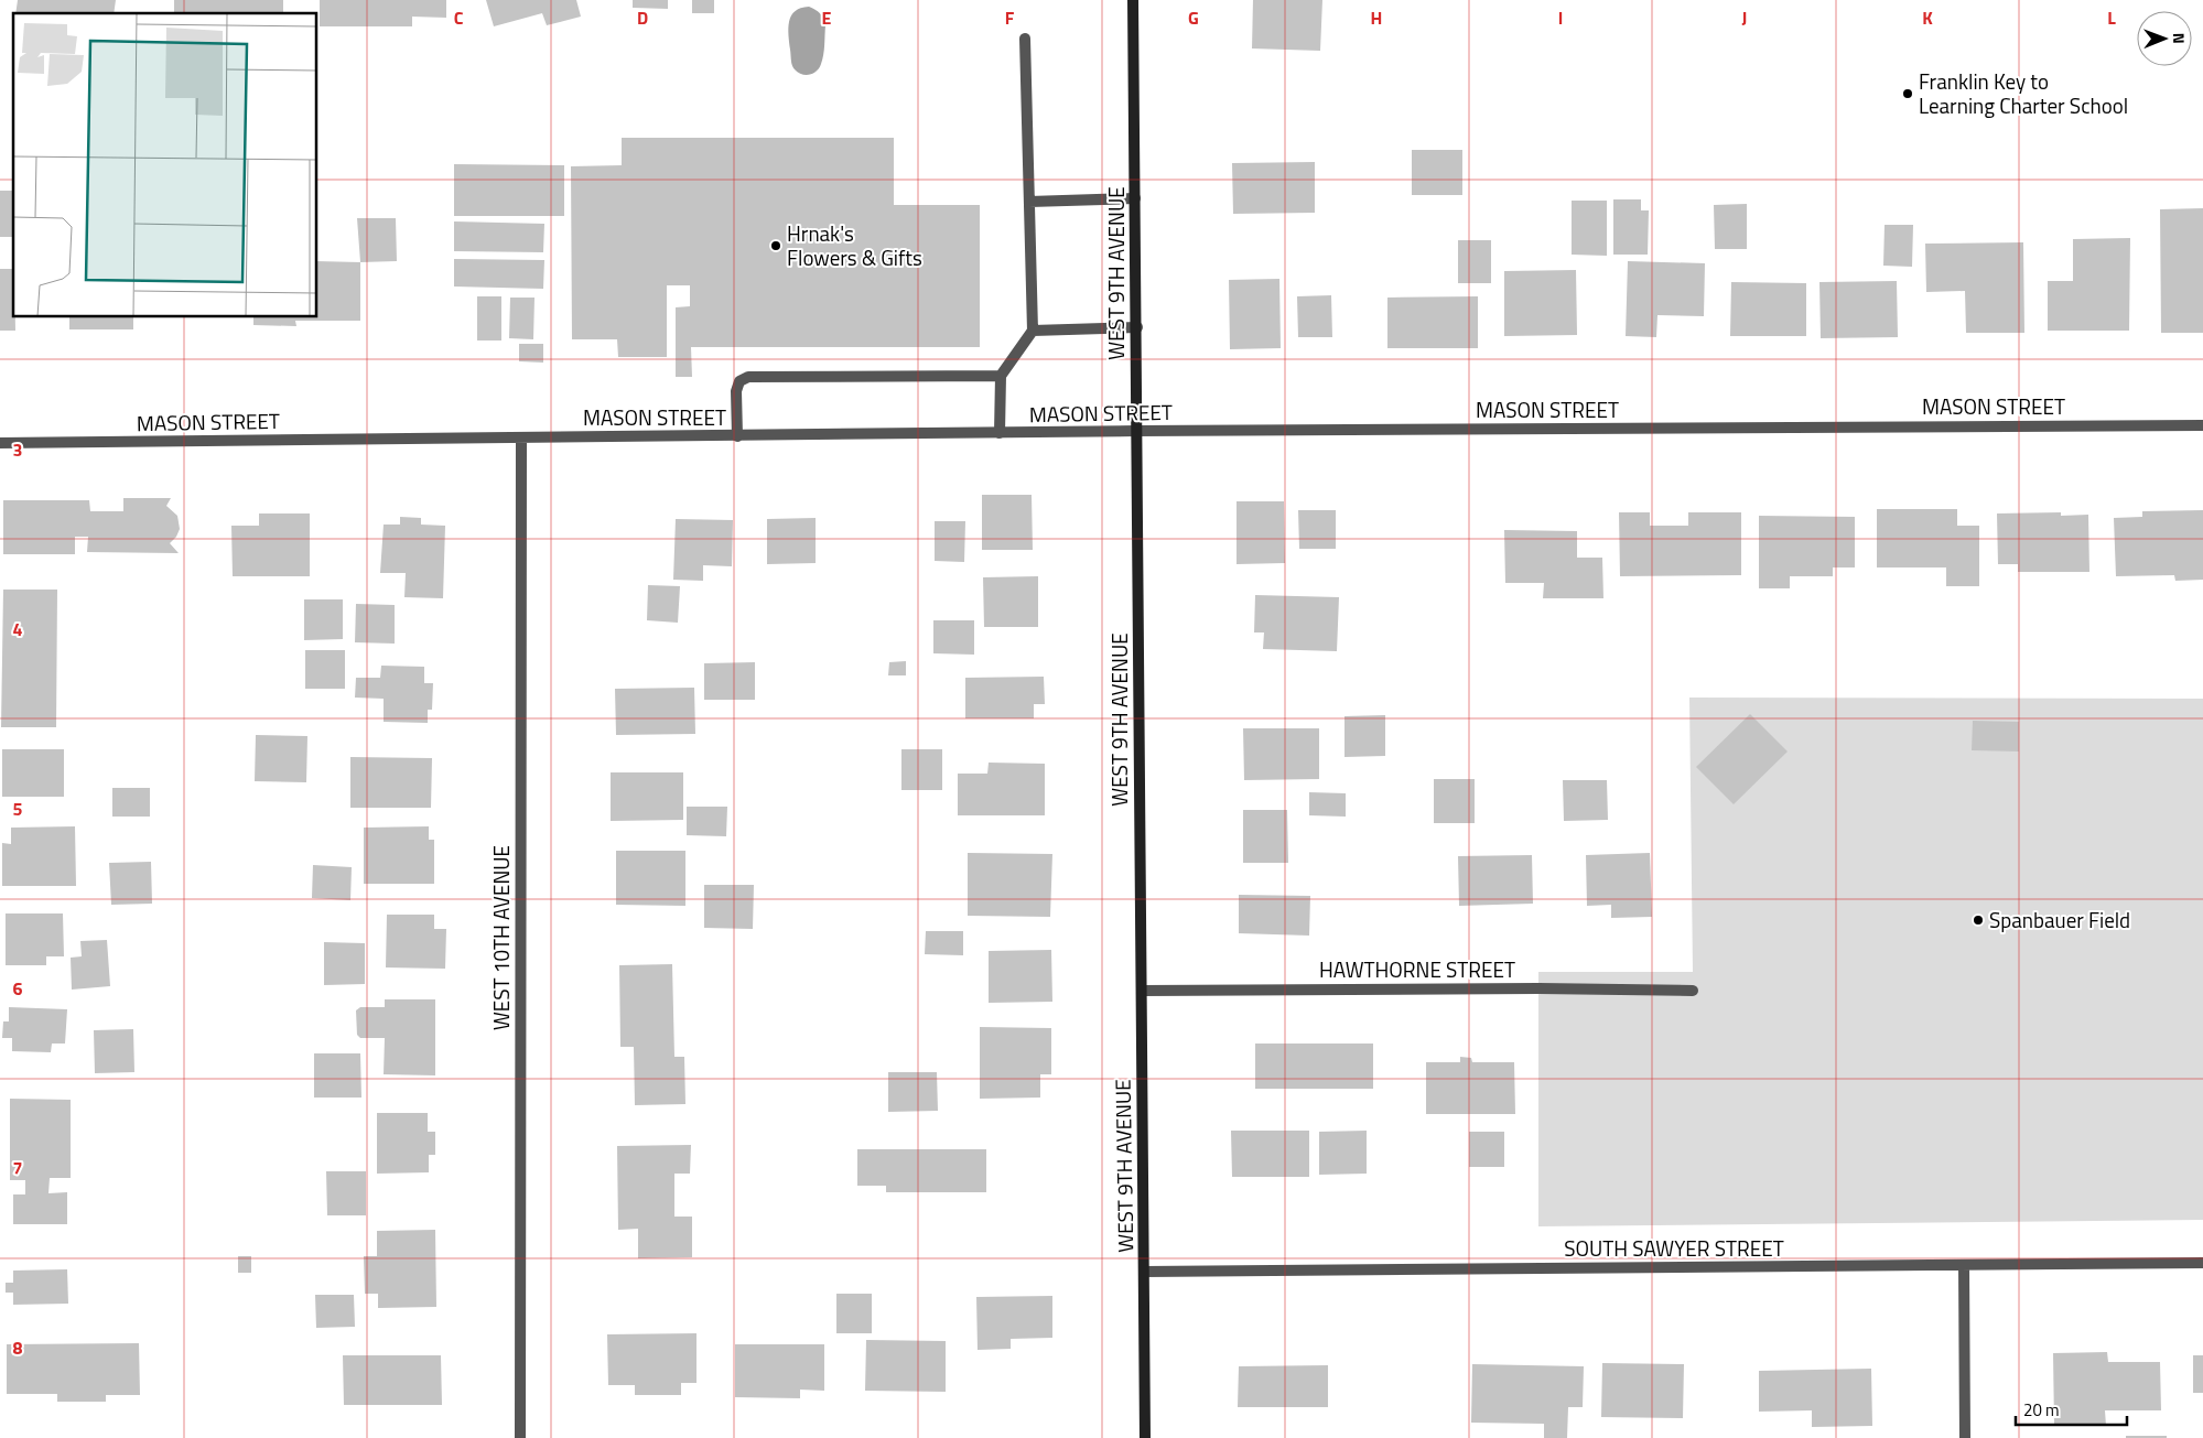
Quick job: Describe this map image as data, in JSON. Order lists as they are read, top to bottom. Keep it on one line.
{"streets":{"main road":["WEST 9TH AVENUE"],"street":["MASON STREET","WEST 10TH AVENUE","HAWTHORNE STREET","SOUTH SAWYER STREET"]},"crossings":[["WEST 9TH AVENUE","MASON STREET"],["WEST 9TH AVENUE","HAWTHORNE STREET"],["WEST 9TH AVENUE","SOUTH SAWYER STREET"],["MASON STREET","WEST 10TH AVENUE"]],"places":["Franklin Key to Learning Charter School","Hrnak's Flowers & Gifts","Spanbauer Field"],"scale_bar":"20 m","north":"right","grid":{"columns":["C","D","E","F","G","H","I","J","K","L"],"rows":["3","4","5","6","7","8"]}}
